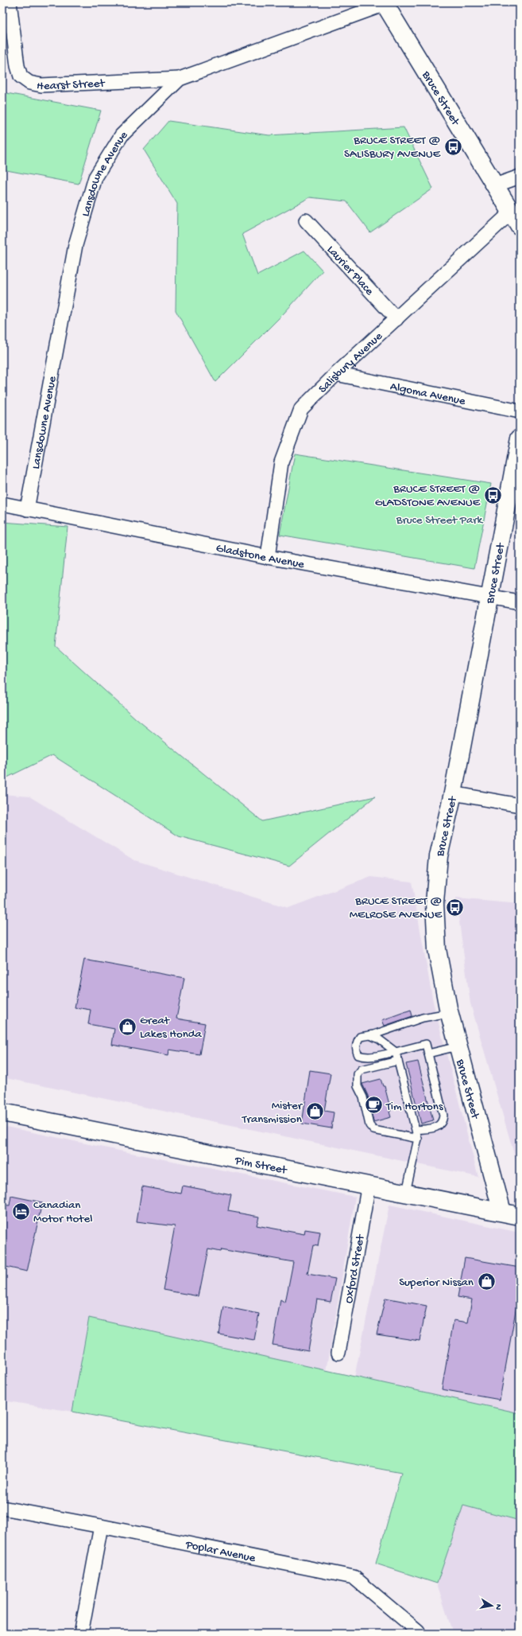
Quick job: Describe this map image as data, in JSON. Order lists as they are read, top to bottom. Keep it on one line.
{"streets":{"main road":["Bruce Street","Pim Street"],"street":["Hearst Street","Lansdowne Avenue","Laurier Place","Salisbury Avenue","Algoma Avenue","Gladstone Avenue","Oxford Street","Poplar Avenue"]},"crossings":[["Hearst Street","Lansdowne Avenue"],["Bruce Street","Lansdowne Avenue"],["Bruce Street","Salisbury Avenue"],["Bruce Street","Gladstone Avenue"],["Bruce Street","Pim Street"],["Lansdowne Avenue","Gladstone Avenue"],["Laurier Place","Salisbury Avenue"],["Salisbury Avenue","Algoma Avenue"],["Salisbury Avenue","Gladstone Avenue"],["Pim Street","Oxford Street"]],"parks":["Bruce Street Park"],"places":{"bus stop":["BRUCE STREET @ SALISBURY AVENUE","BRUCE STREET @ GLADSTONE AVENUE","BRUCE STREET @ MELROSE AVENUE"],"shop":["Great Lakes Honda","Mister Transmission","Superior Nissan"],"cafe":["Tim Hortons"],"hotel":["Canadian Motor Hotel"]},"north":"right"}
